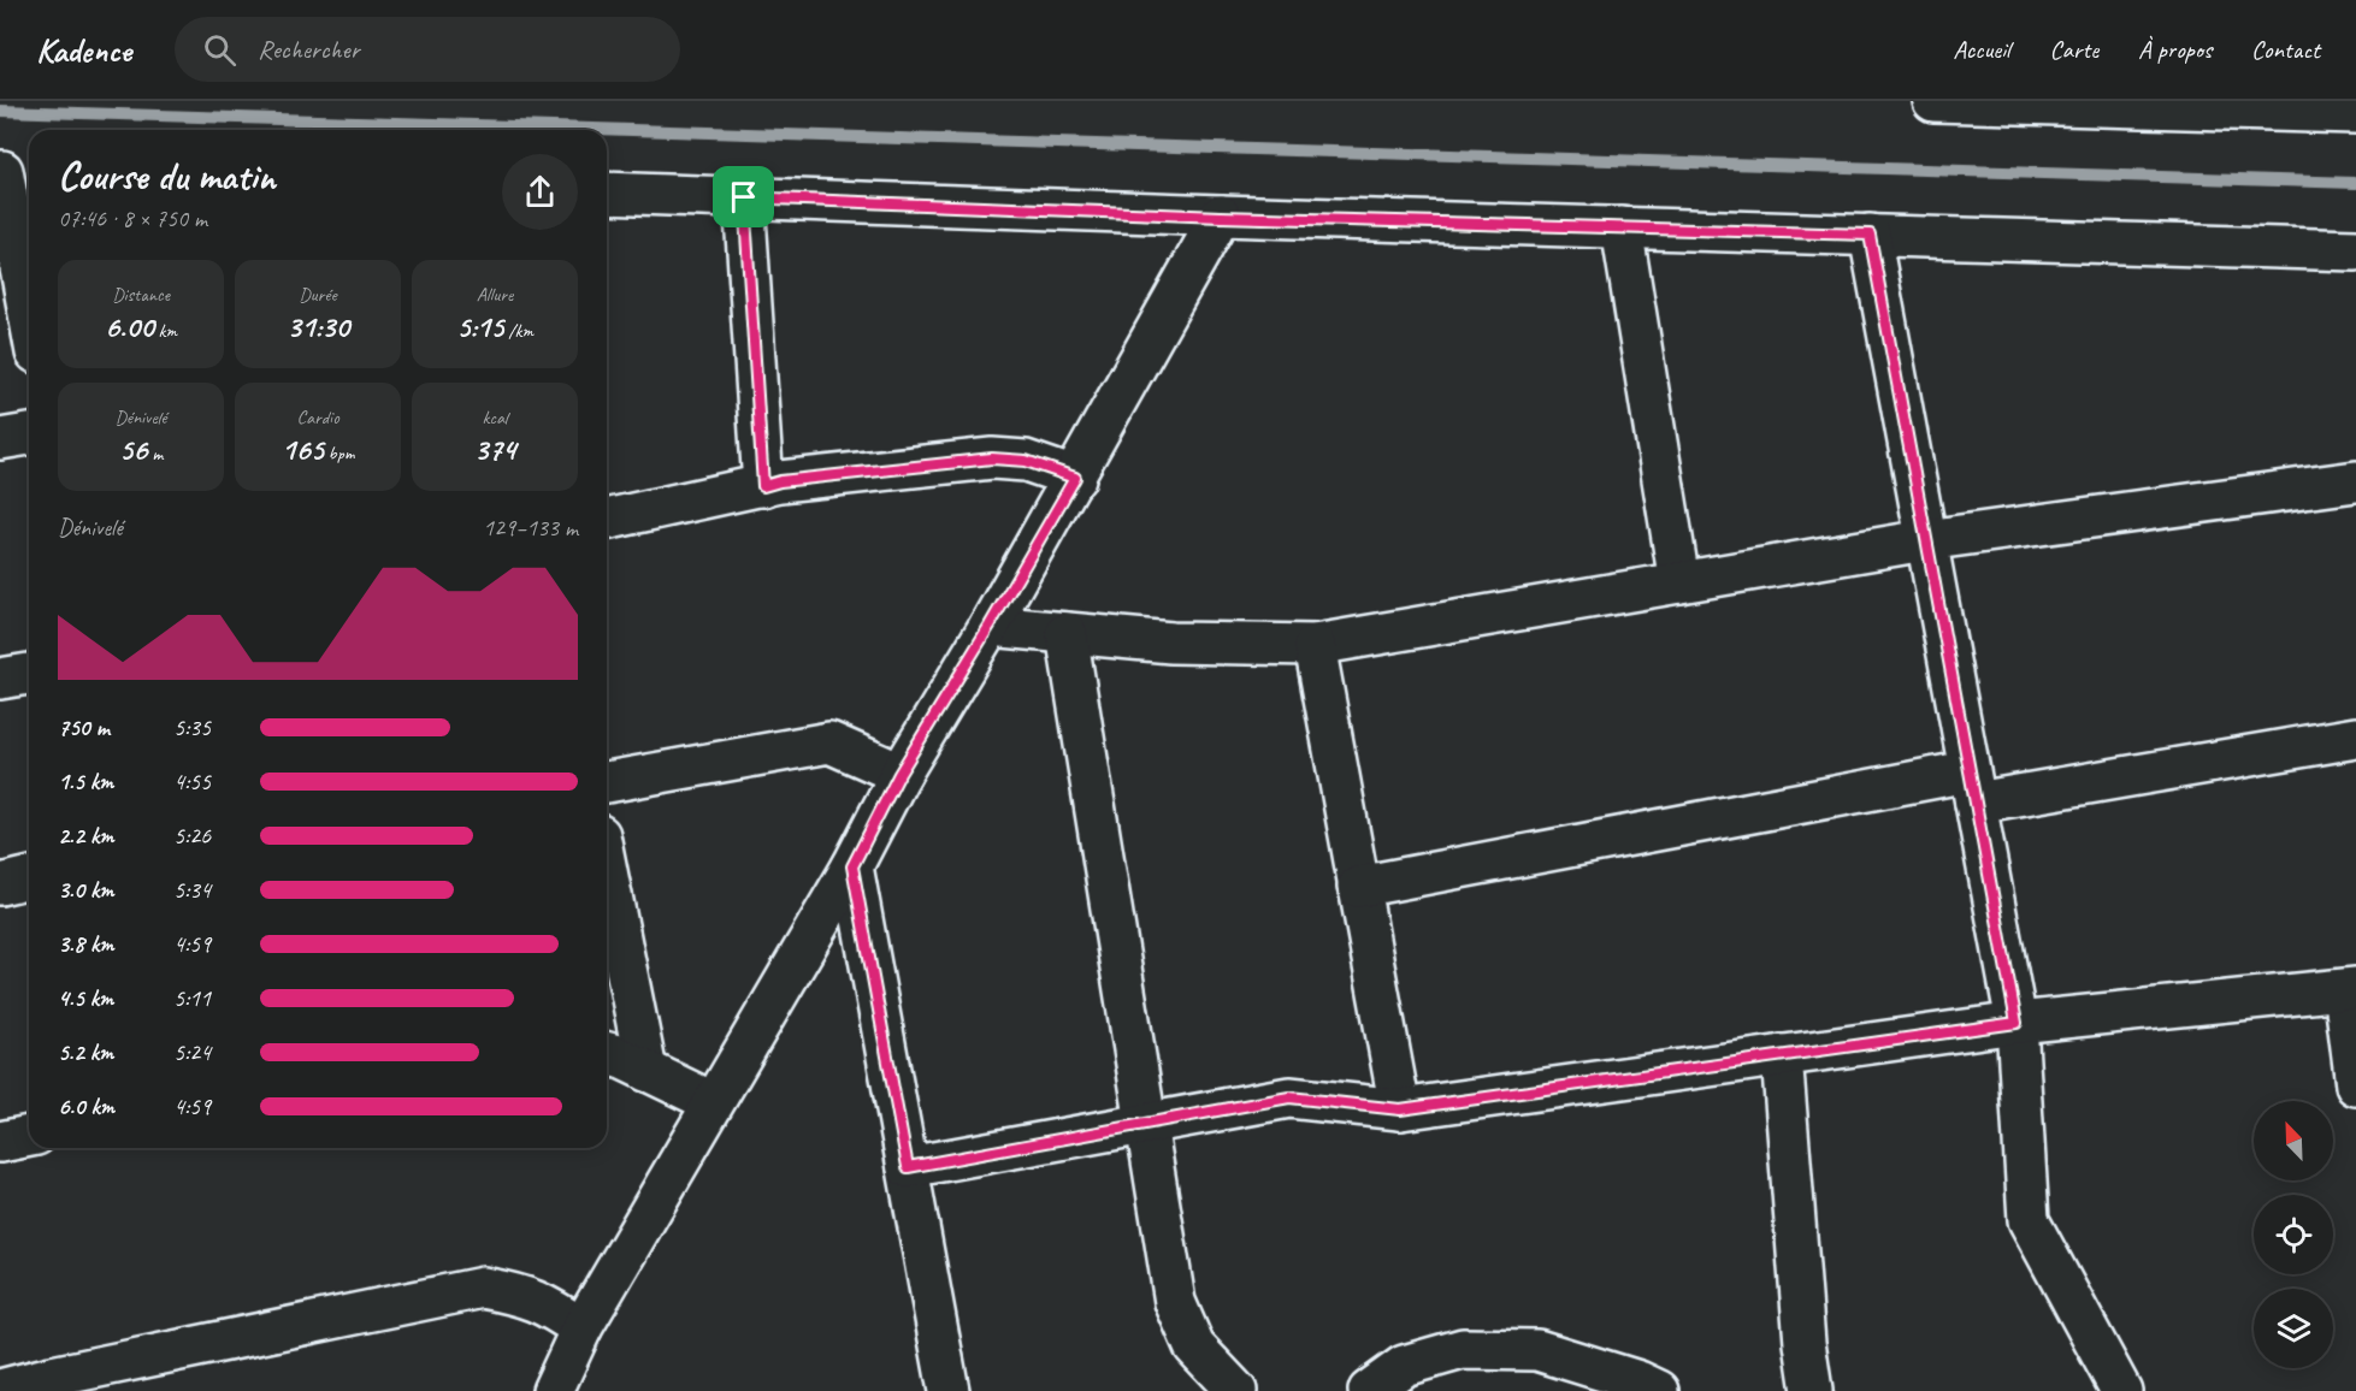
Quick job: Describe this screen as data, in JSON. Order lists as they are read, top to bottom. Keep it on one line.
{"north":"top left","page":{"header":"Kadence","search":"Rechercher","nav":["Accueil","Carte","À propos","Contact"],"heading":["Course du matin","07:46 · 8 × 750 m"],"stats":[["Distance","6.00 km"],["Durée","31:30"],["Allure","5:15 /km"],["Dénivelé","56 m"],["Cardio","165 bpm"],["kcal","374"]],"chart":["Dénivelé","129–133 m"],"list":[{"name":"750 m","note":"5:35"},{"name":"1.5 km","note":"4:55"},{"name":"2.2 km","note":"5:26"},{"name":"3.0 km","note":"5:34"},{"name":"3.8 km","note":"4:59"},{"name":"4.5 km","note":"5:11"},{"name":"5.2 km","note":"5:24"},{"name":"6.0 km","note":"4:59"}]}}
